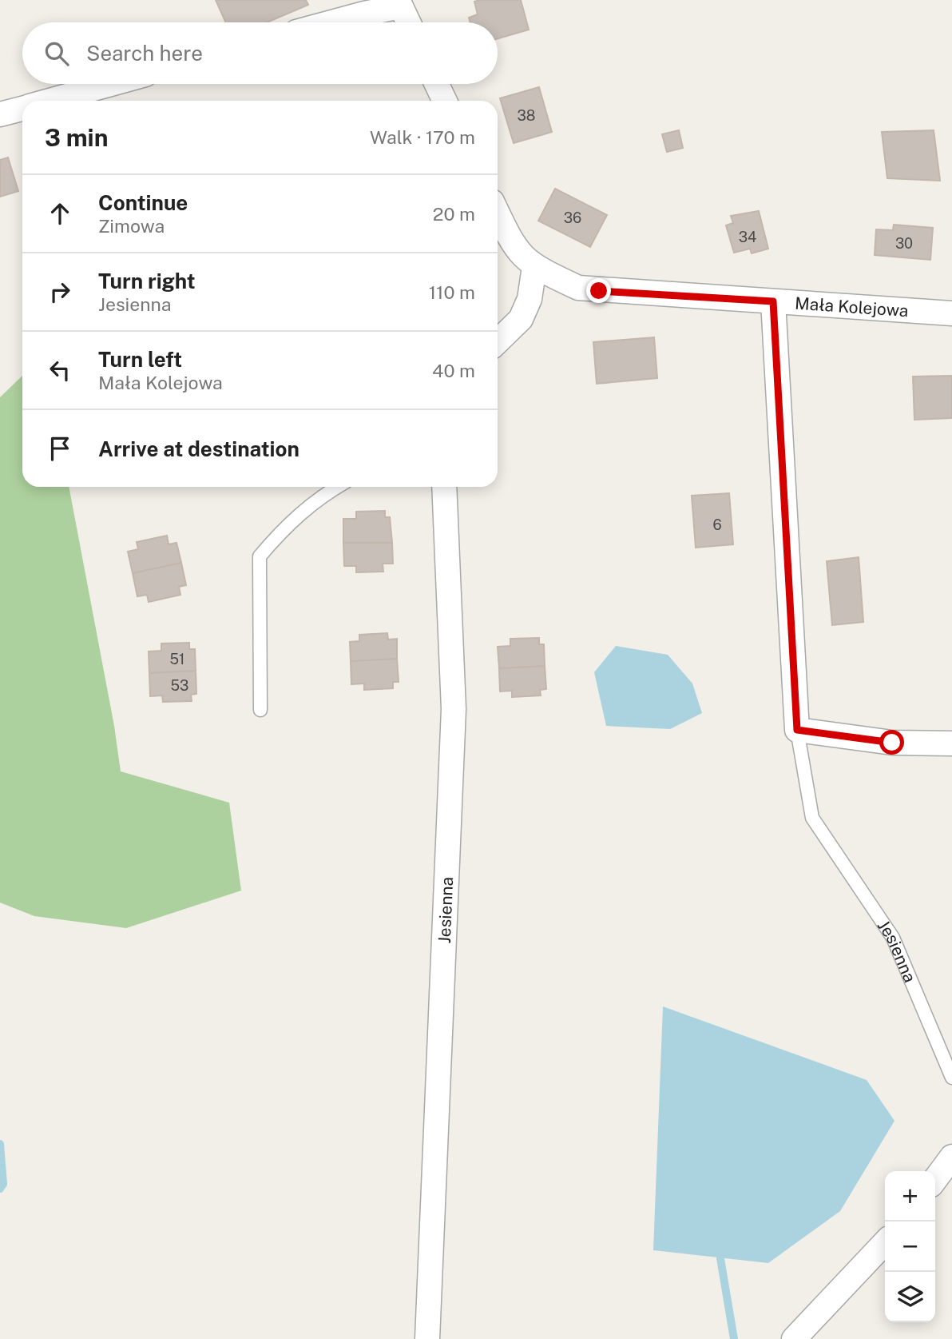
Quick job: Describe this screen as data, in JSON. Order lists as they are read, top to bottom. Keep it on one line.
{"streets":{"street":["Mała Kolejowa","Jesienna"]},"crossings":[["Mała Kolejowa","Jesienna"]],"house_numbers":["38","36","34","30","6","51","53"],"page":{"search":"Search here","heading":["3 min","Walk · 170 m"],"list":[["Continue","Zimowa","20 m"],["Turn right","Jesienna","110 m"],["Turn left","Mała Kolejowa","40 m"],"Arrive at destination"],"map_buttons":["+","−"]}}
